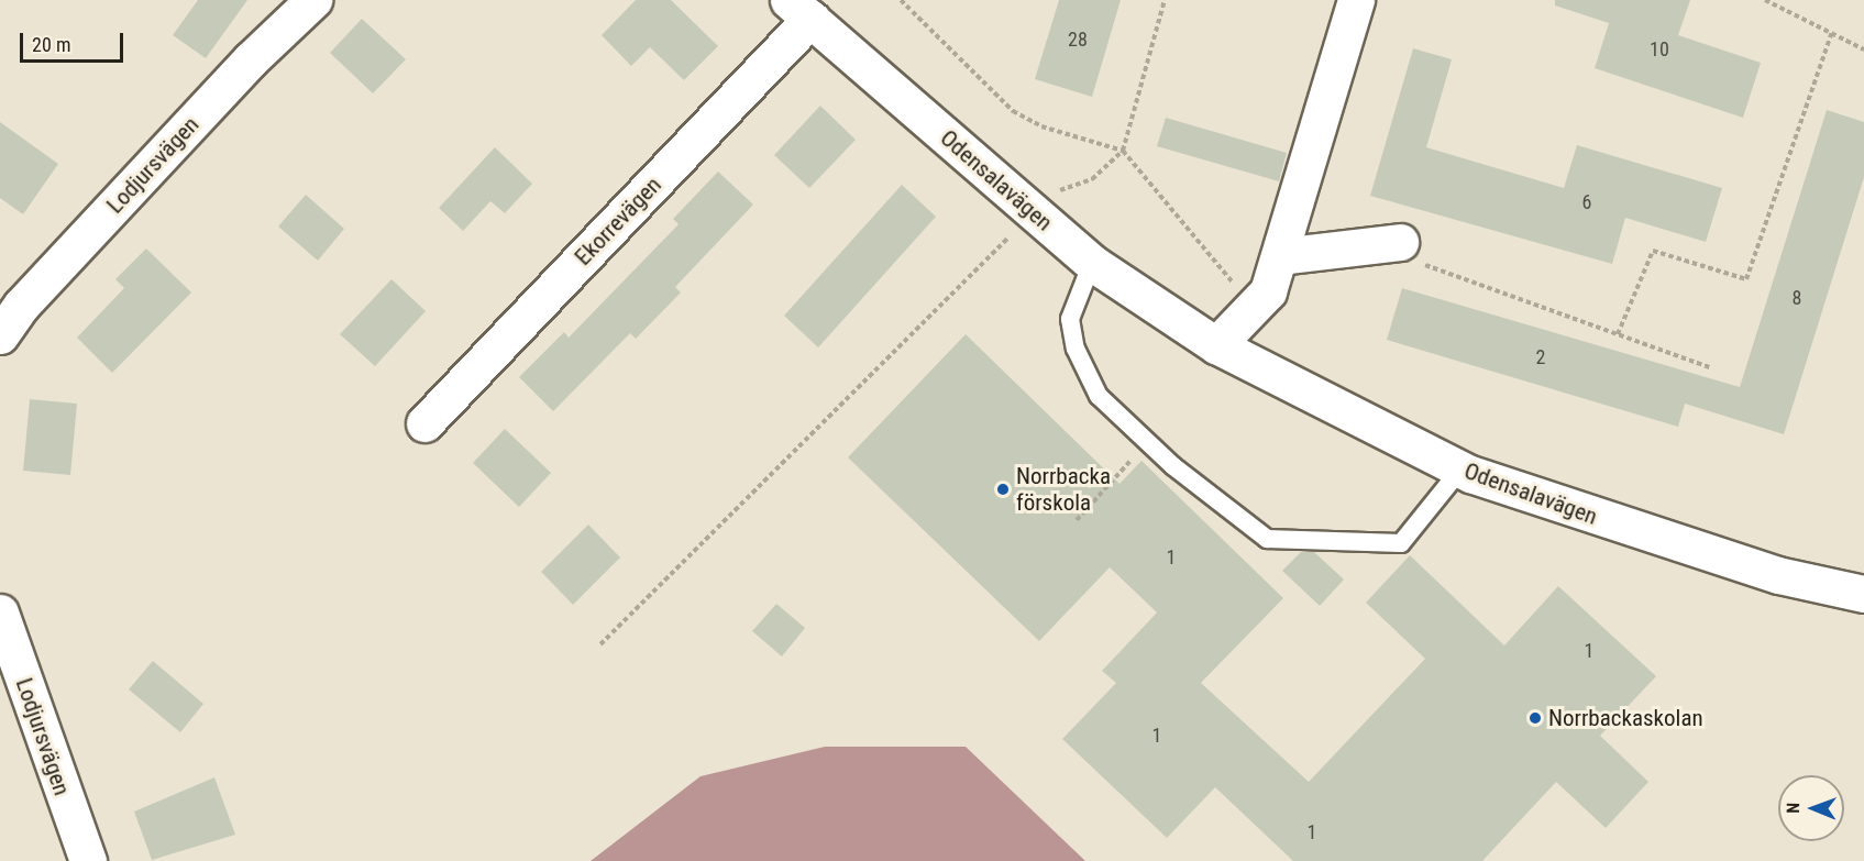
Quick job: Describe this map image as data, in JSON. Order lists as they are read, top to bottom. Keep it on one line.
{"streets":{"street":["Lodjursvägen","Odensalavägen","Ekorrevägen"]},"crossings":[["Odensalavägen","Ekorrevägen"]],"places":["Norrbacka förskola","Norrbackaskolan"],"house_numbers":["28","10","6","8","2","1","1","1","1"],"scale_bar":"20 m","north":"left"}
